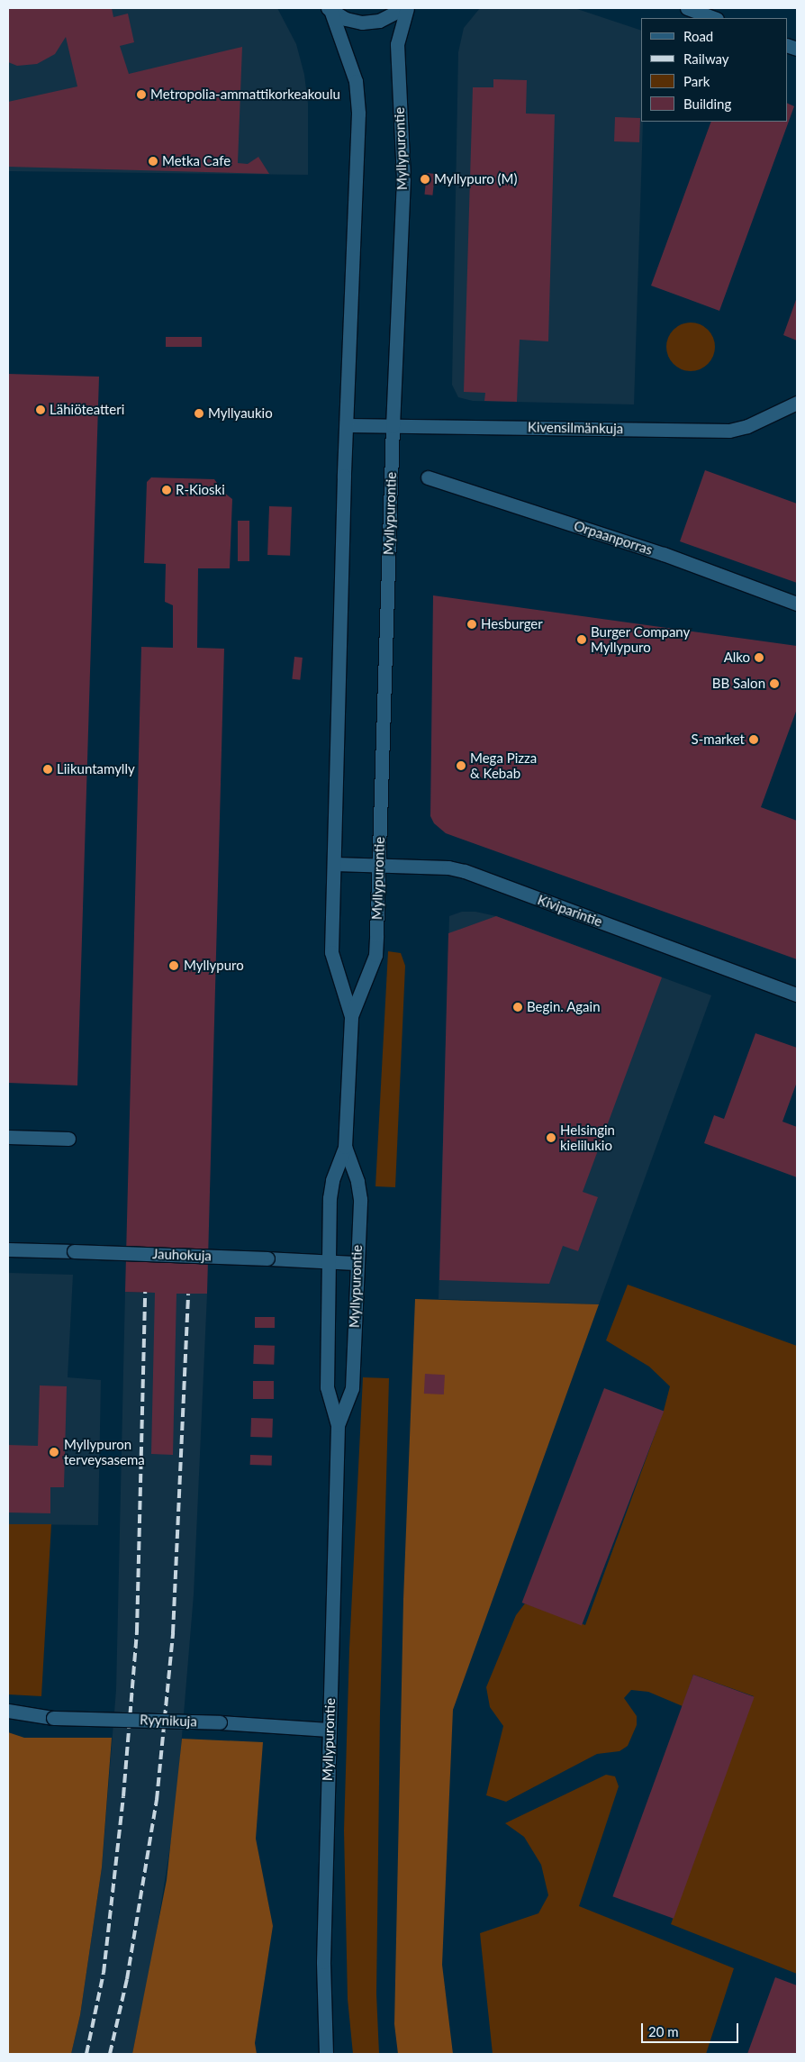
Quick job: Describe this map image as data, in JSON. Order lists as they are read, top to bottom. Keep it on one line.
{"streets":{"main road":["Myllypurontie","Kivensilmänkuja","Orpaanporras","Kiviparintie","Jauhokuja","Ryynikuja"]},"crossings":[["Myllypurontie","Kivensilmänkuja"],["Myllypurontie","Kiviparintie"],["Myllypurontie","Jauhokuja"],["Myllypurontie","Ryynikuja"]],"places":["Metropolia-ammattikorkeakoulu","Metka Cafe","Myllypuro (M)","Lähiöteatteri","Myllyaukio","R-Kioski","Hesburger","Burger Company Myllypuro","Alko","BB Salon","S-market","Mega Pizza & Kebab","Liikuntamylly","Myllypuro","Begin. Again","Helsingin kielilukio","Myllypuron terveysasema"],"legend":["Road","Railway","Park","Building"],"scale_bar":"20 m"}
